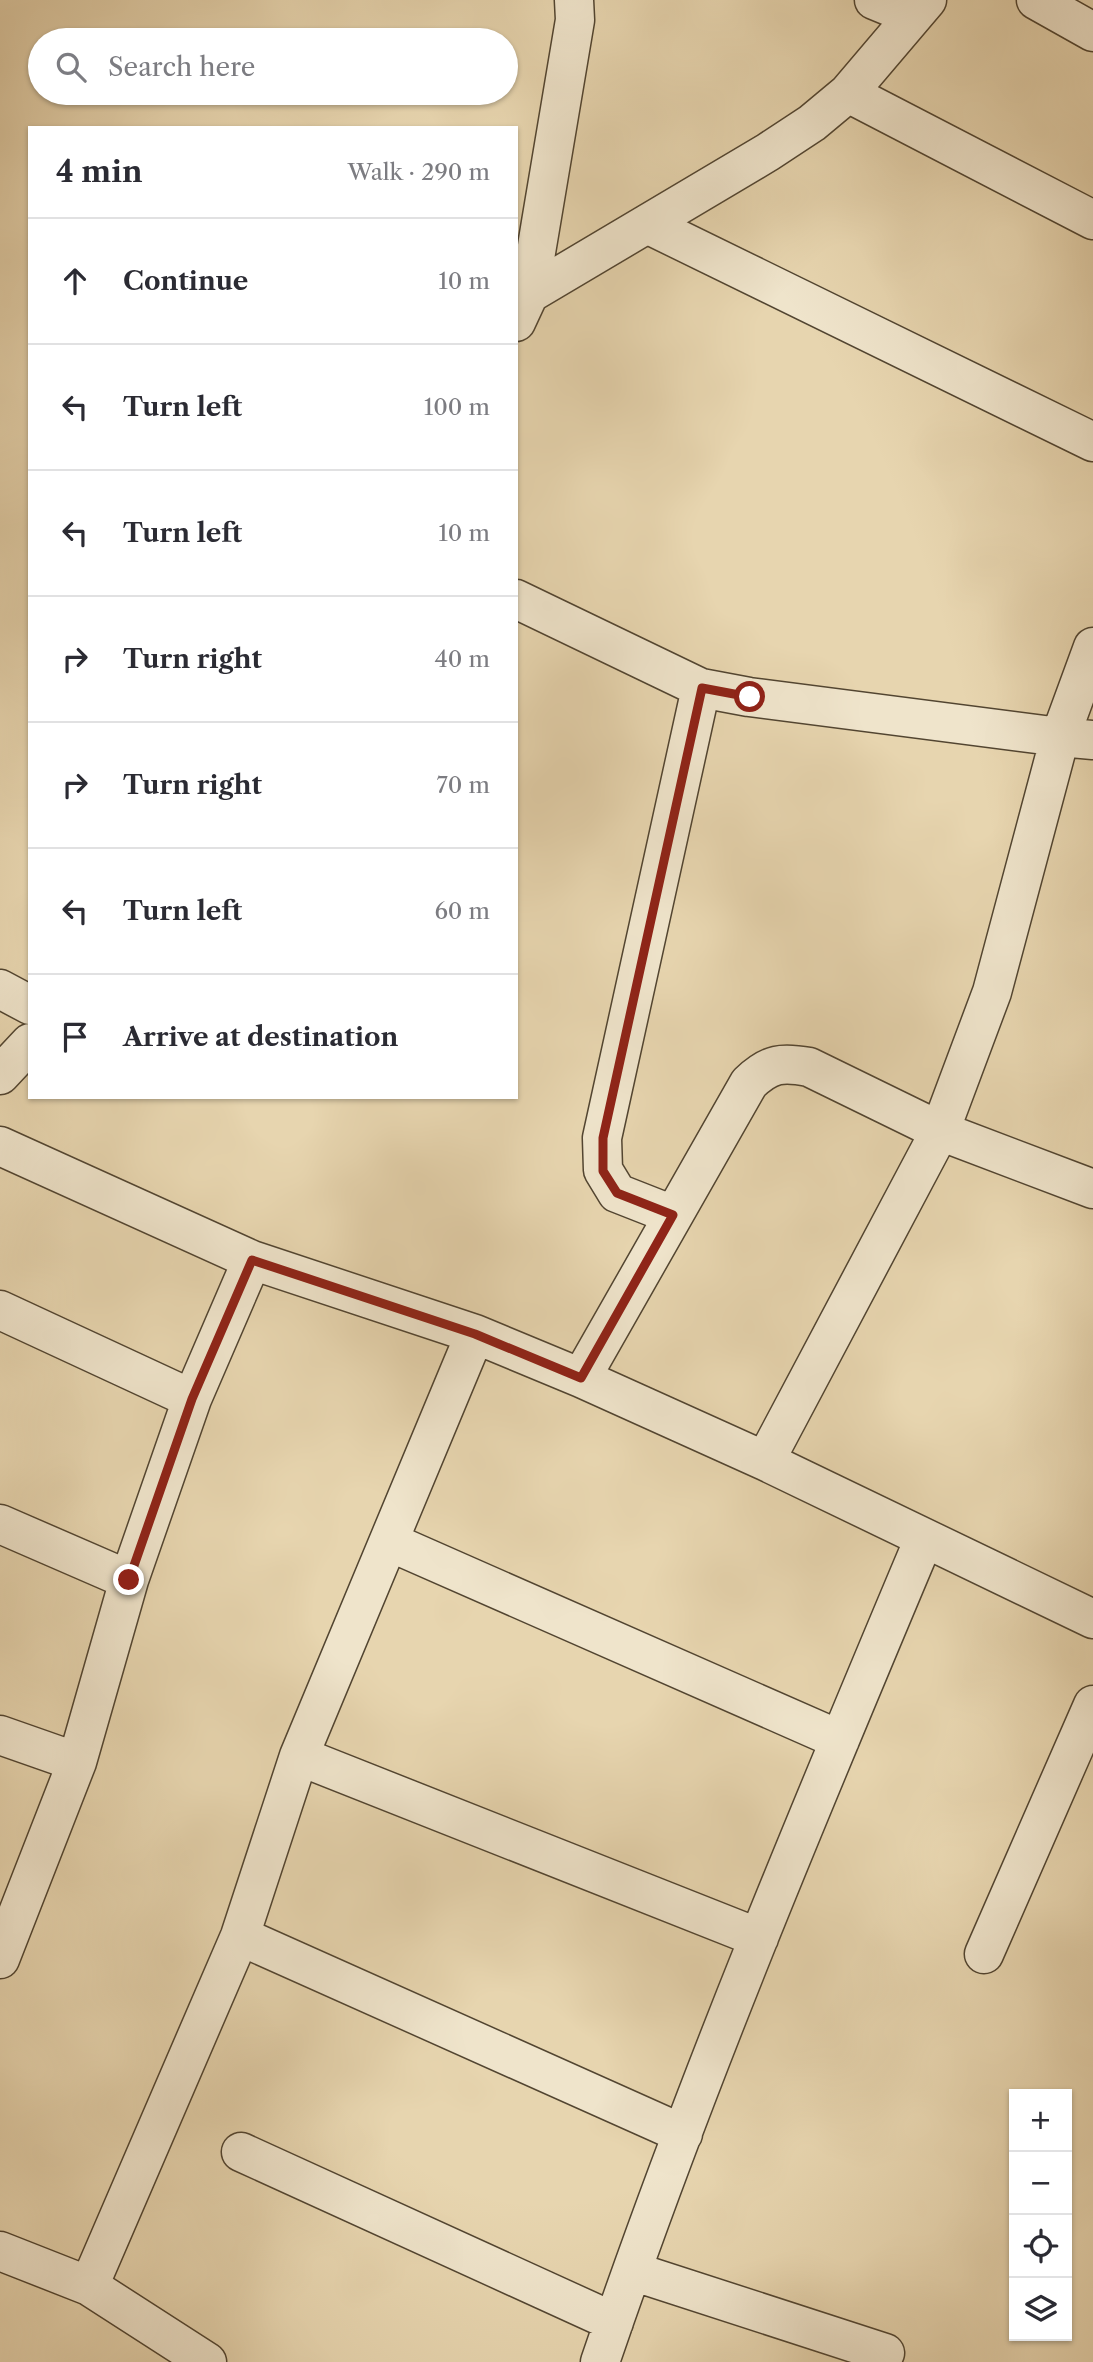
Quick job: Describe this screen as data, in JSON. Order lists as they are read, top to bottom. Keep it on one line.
{"page":{"search":"Search here","heading":["4 min","Walk · 290 m"],"list":[["Continue","10 m"],["Turn left","100 m"],["Turn left","10 m"],["Turn right","40 m"],["Turn right","70 m"],["Turn left","60 m"],"Arrive at destination"],"map_buttons":["+","−"]}}
